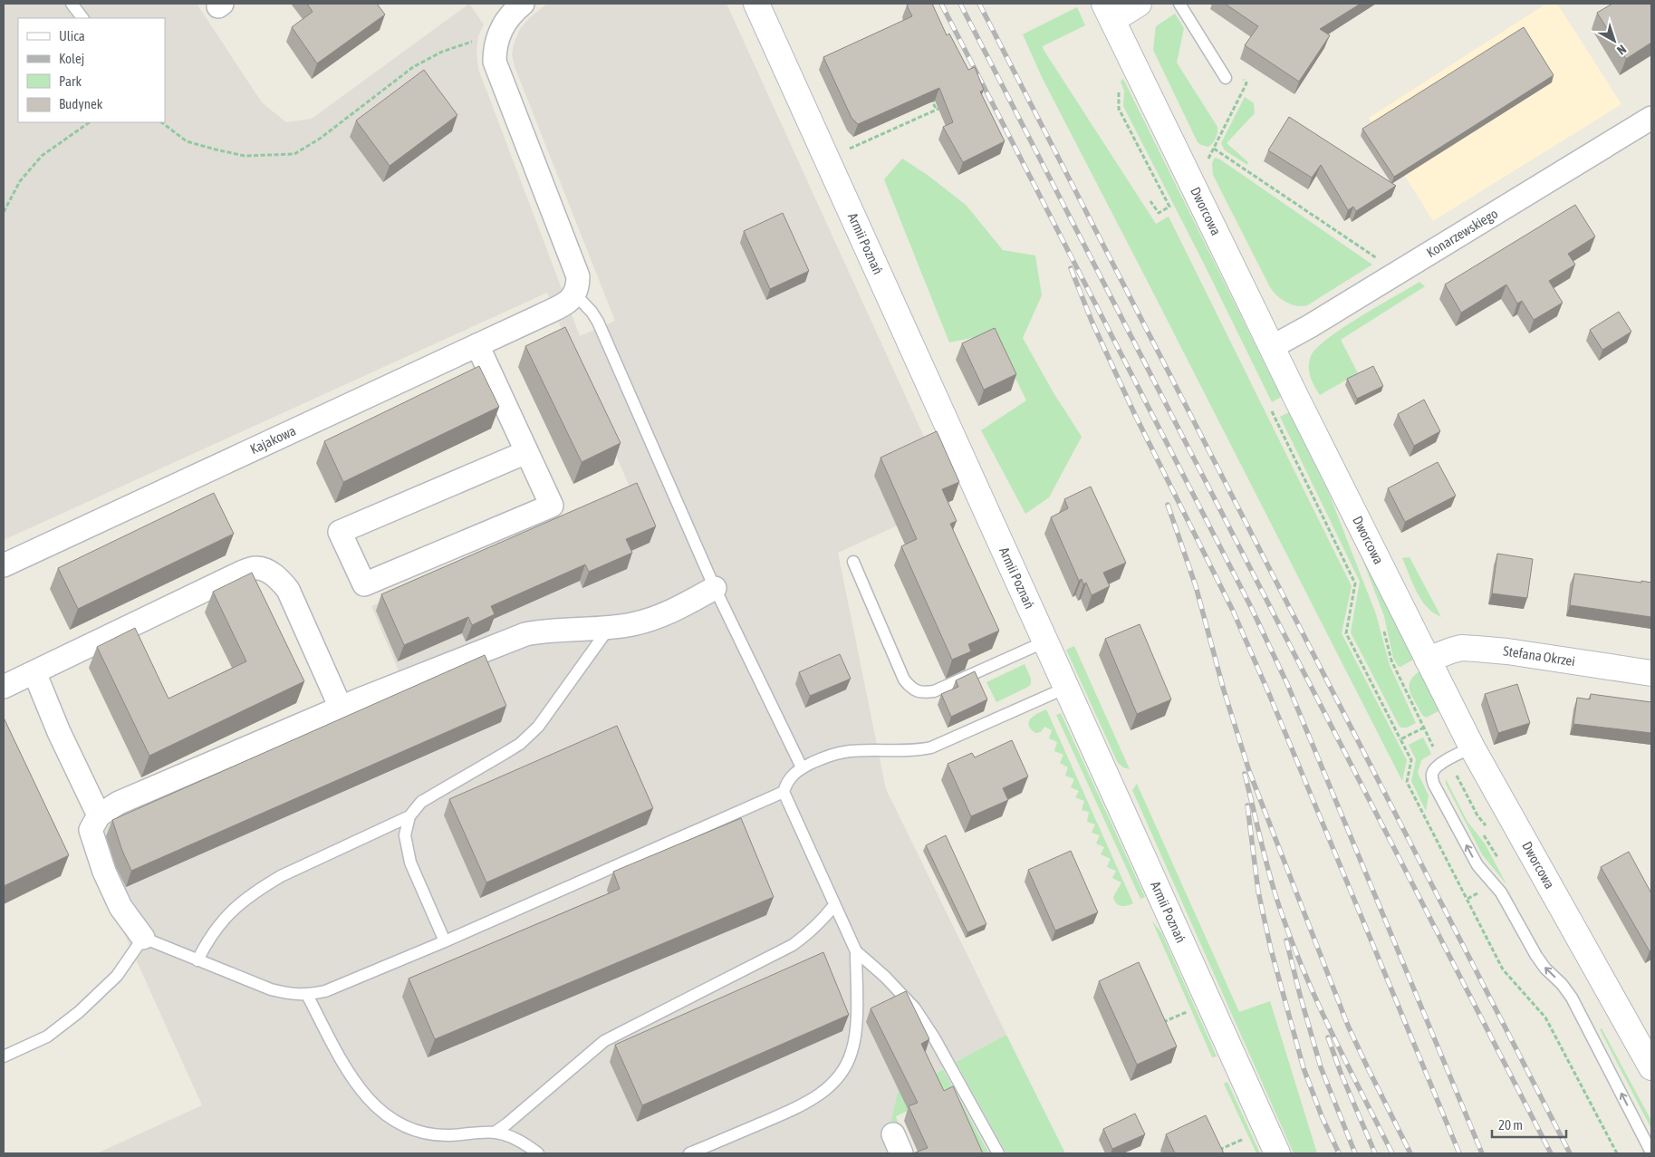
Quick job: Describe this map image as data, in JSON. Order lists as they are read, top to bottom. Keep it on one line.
{"streets":{"street":["Dworcowa","Konarzewskiego","Armii Poznań","Kajakowa","Stefana Okrzei"]},"crossings":[["Dworcowa","Konarzewskiego"],["Dworcowa","Stefana Okrzei"]],"legend":["Ulica","Kolej","Park","Budynek"],"scale_bar":"20 m","north":"bottom right"}
